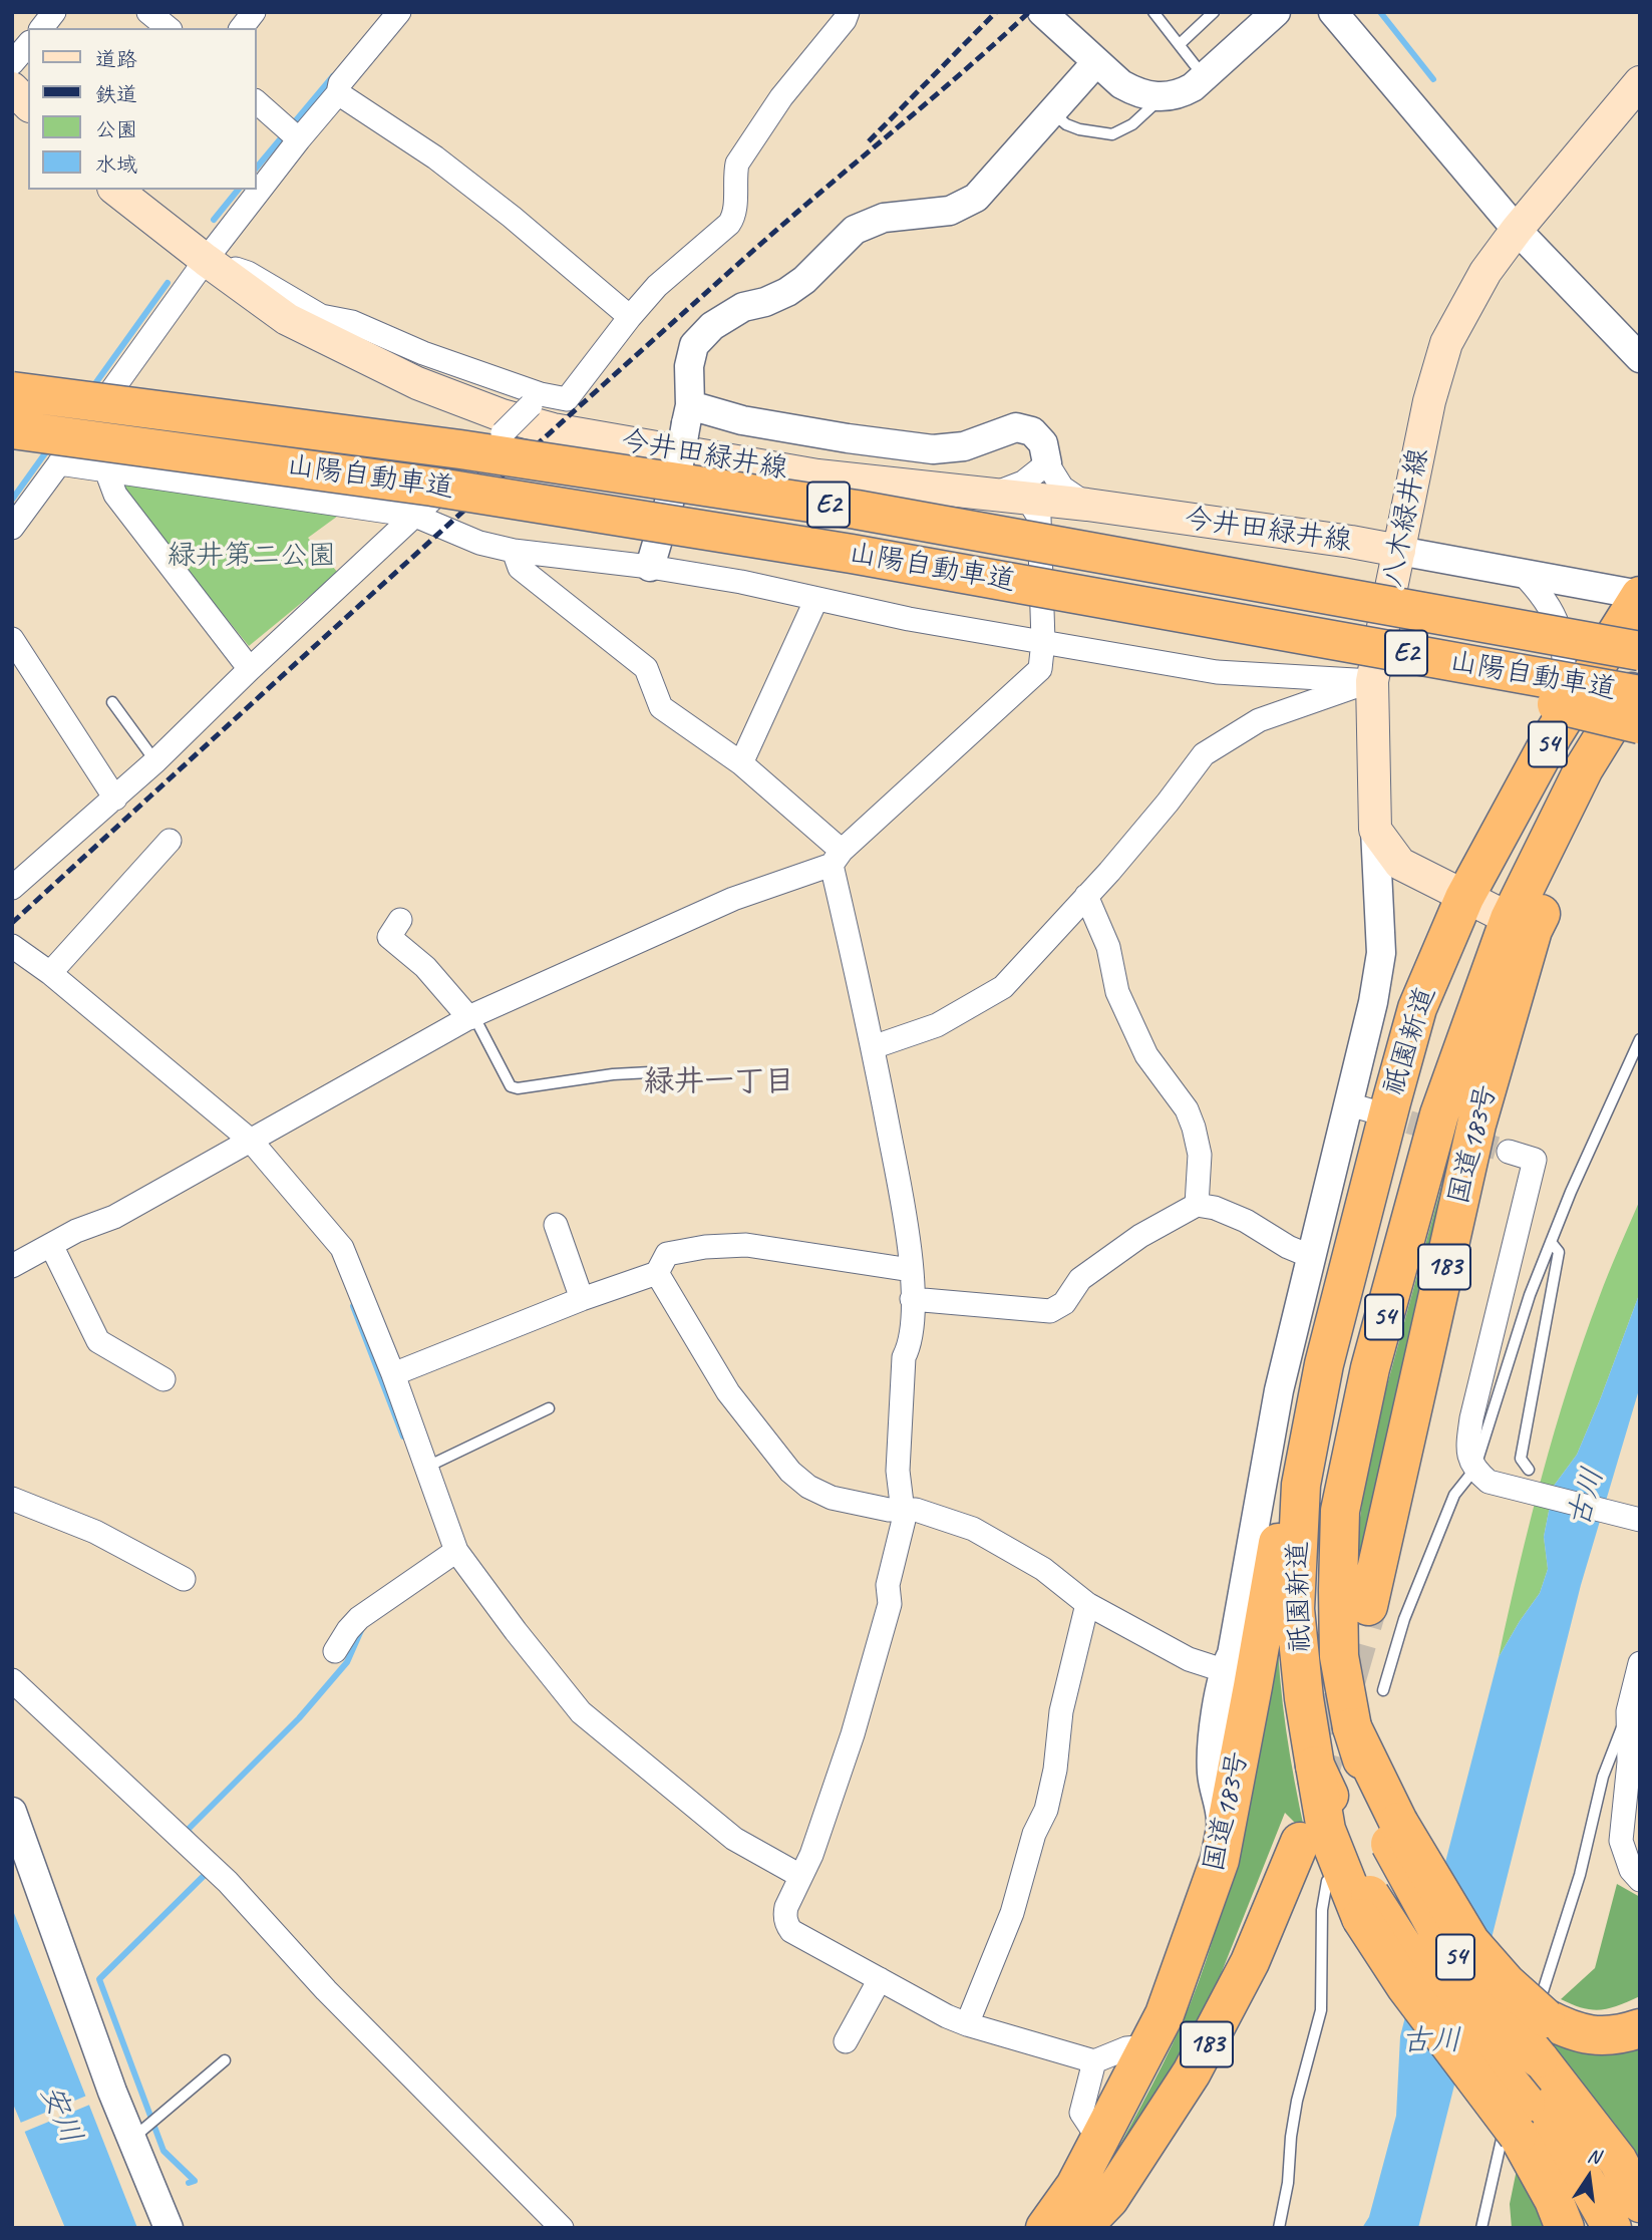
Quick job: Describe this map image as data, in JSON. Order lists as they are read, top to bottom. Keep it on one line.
{"streets":{"highway":["山陽自動車道","E2","54","祇園新道","国道183号","183"],"main road":["今井田緑井線","八木緑井線"]},"crossings":[["今井田緑井線","八木緑井線"],["54","祇園新道"],["54","国道183号"],["祇園新道","国道183号"]],"districts":["緑井一丁目"],"water":["古川","安川"],"parks":["緑井第二公園"],"legend":["道路","鉄道","公園","水域"],"north":"top"}
